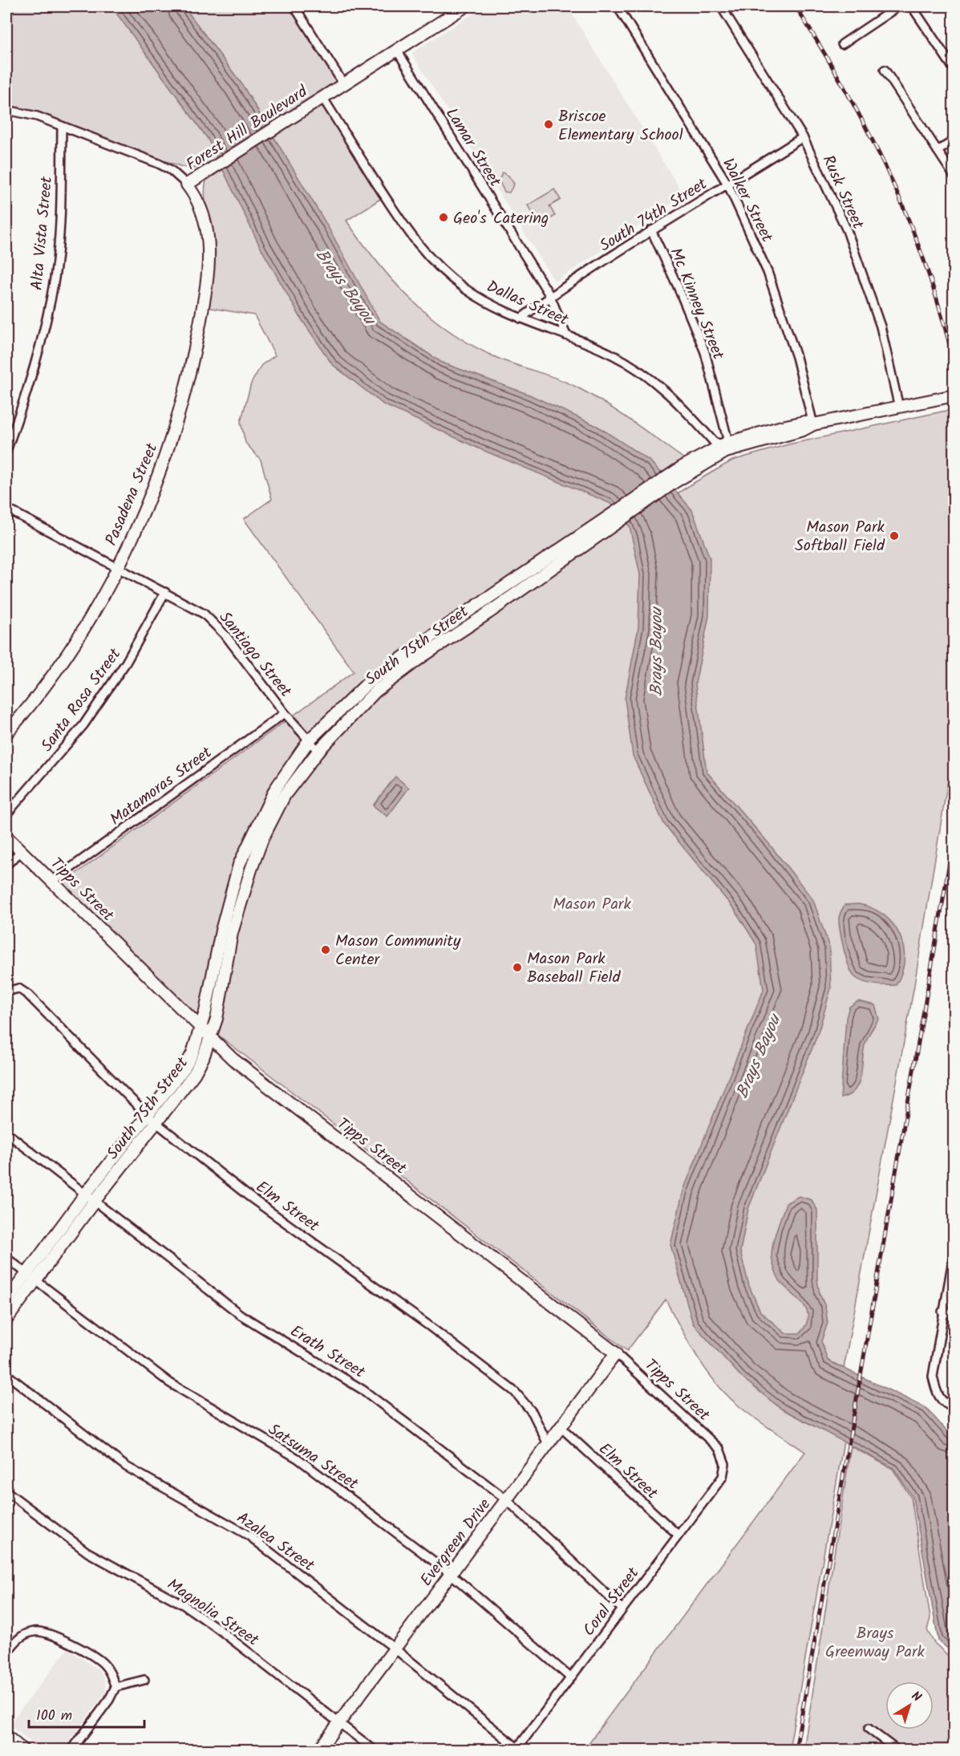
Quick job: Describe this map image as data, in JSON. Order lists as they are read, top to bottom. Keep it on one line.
{"streets":{"main road":["Forest Hill Boulevard","Pasadena Street","South 75th Street","Tipps Street","Evergreen Drive"],"street":["Lamar Street","Rusk Street","Walker Street","South 74th Street","Alta Vista Street","Dallas Street","Mc Kinney Street","Santiago Street","Santa Rosa Street","Matamoras Street","Elm Street","Erath Street","Satsuma Street","Azalea Street","Coral Street","Magnolia Street"]},"crossings":[["Forest Hill Boulevard","Lamar Street"],["Forest Hill Boulevard","Alta Vista Street"],["Forest Hill Boulevard","Dallas Street"],["Forest Hill Boulevard","Pasadena Street"],["Lamar Street","South 74th Street"],["Lamar Street","Dallas Street"],["Rusk Street","South 74th Street"],["Rusk Street","South 75th Street"],["Walker Street","South 74th Street"],["Walker Street","South 75th Street"],["South 74th Street","Dallas Street"],["South 74th Street","Mc Kinney Street"],["Dallas Street","Mc Kinney Street"],["Dallas Street","South 75th Street"],["Mc Kinney Street","South 75th Street"],["Pasadena Street","Santiago Street"],["South 75th Street","Santiago Street"],["South 75th Street","Tipps Street"],["South 75th Street","Elm Street"],["South 75th Street","Erath Street"],["South 75th Street","Satsuma Street"],["Santiago Street","Santa Rosa Street"],["Santiago Street","Matamoras Street"],["Matamoras Street","Tipps Street"],["Tipps Street","Evergreen Drive"],["Tipps Street","Coral Street"],["Elm Street","Evergreen Drive"],["Elm Street","Coral Street"],["Erath Street","Evergreen Drive"],["Erath Street","Coral Street"],["Satsuma Street","Evergreen Drive"],["Satsuma Street","Coral Street"],["Azalea Street","Evergreen Drive"],["Azalea Street","Coral Street"],["Evergreen Drive","Magnolia Street"]],"water":["Brays Bayou"],"parks":["Mason Park","Brays Greenway Park"],"places":["Briscoe Elementary School","Geo's Catering","Mason Park Softball Field","Mason Community Center","Mason Park Baseball Field"],"scale_bar":"100 m","north":"top right"}
